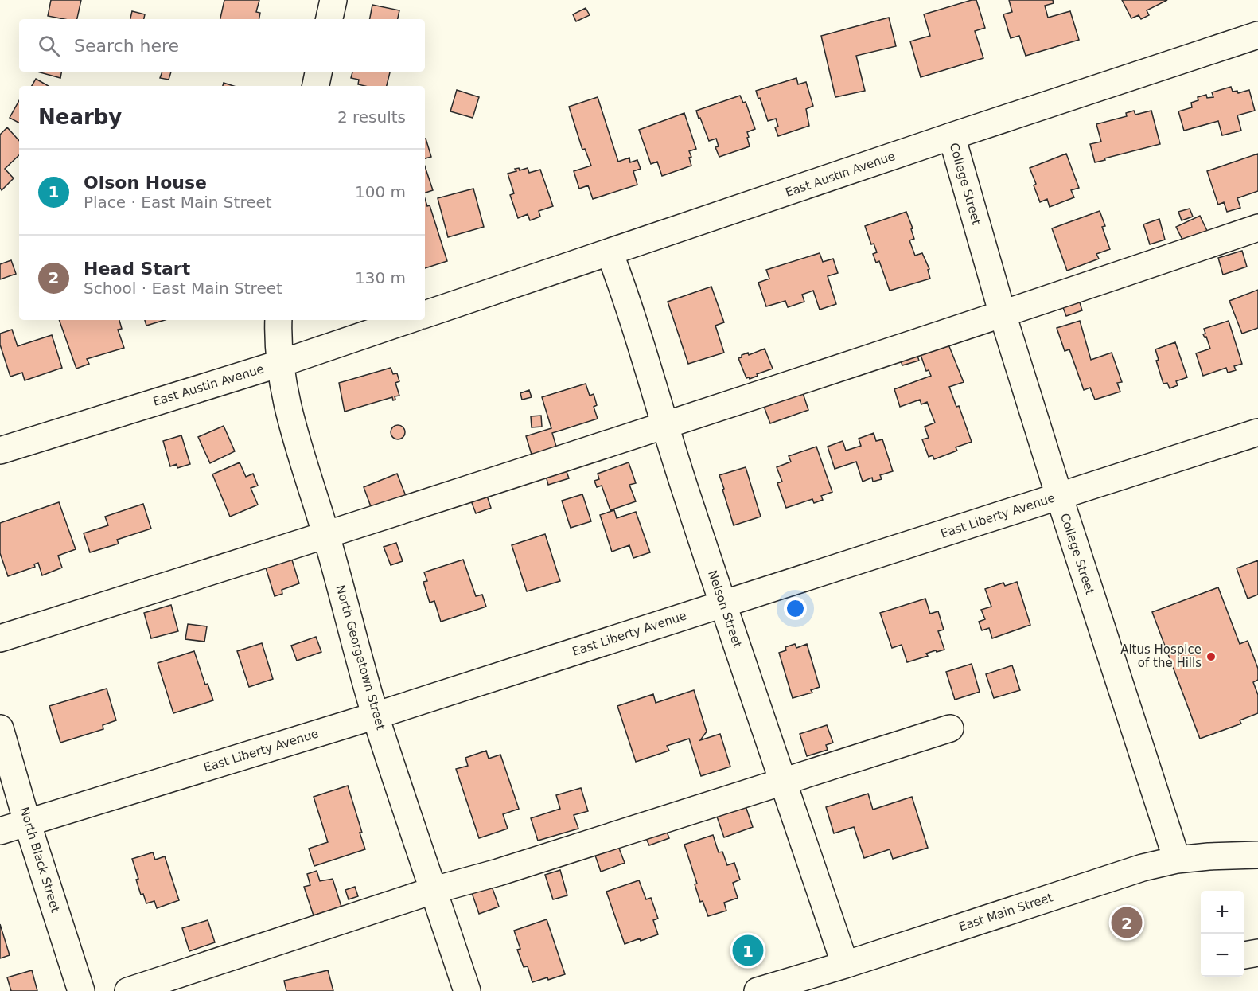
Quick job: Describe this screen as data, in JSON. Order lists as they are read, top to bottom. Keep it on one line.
{"streets":{"street":["East Austin Avenue","College Street","East Liberty Avenue","Nelson Street","North Georgetown Street","North Black Street","East Main Street"]},"crossings":[["East Austin Avenue","College Street"],["East Austin Avenue","Nelson Street"],["East Austin Avenue","North Georgetown Street"],["College Street","East Liberty Avenue"],["College Street","East Main Street"],["East Liberty Avenue","Nelson Street"],["East Liberty Avenue","North Georgetown Street"],["East Liberty Avenue","North Black Street"],["Nelson Street","East Main Street"]],"places":["Altus Hospice of the Hills"],"page":{"search":"Search here","heading":["Nearby","2 results"],"list":[{"mark":"1","name":"Olson House","note":"Place · East Main Street","value":"100 m"},{"mark":"2","name":"Head Start","note":"School · East Main Street","value":"130 m"}],"map_buttons":["+","−"],"pins":["2","1"]}}
